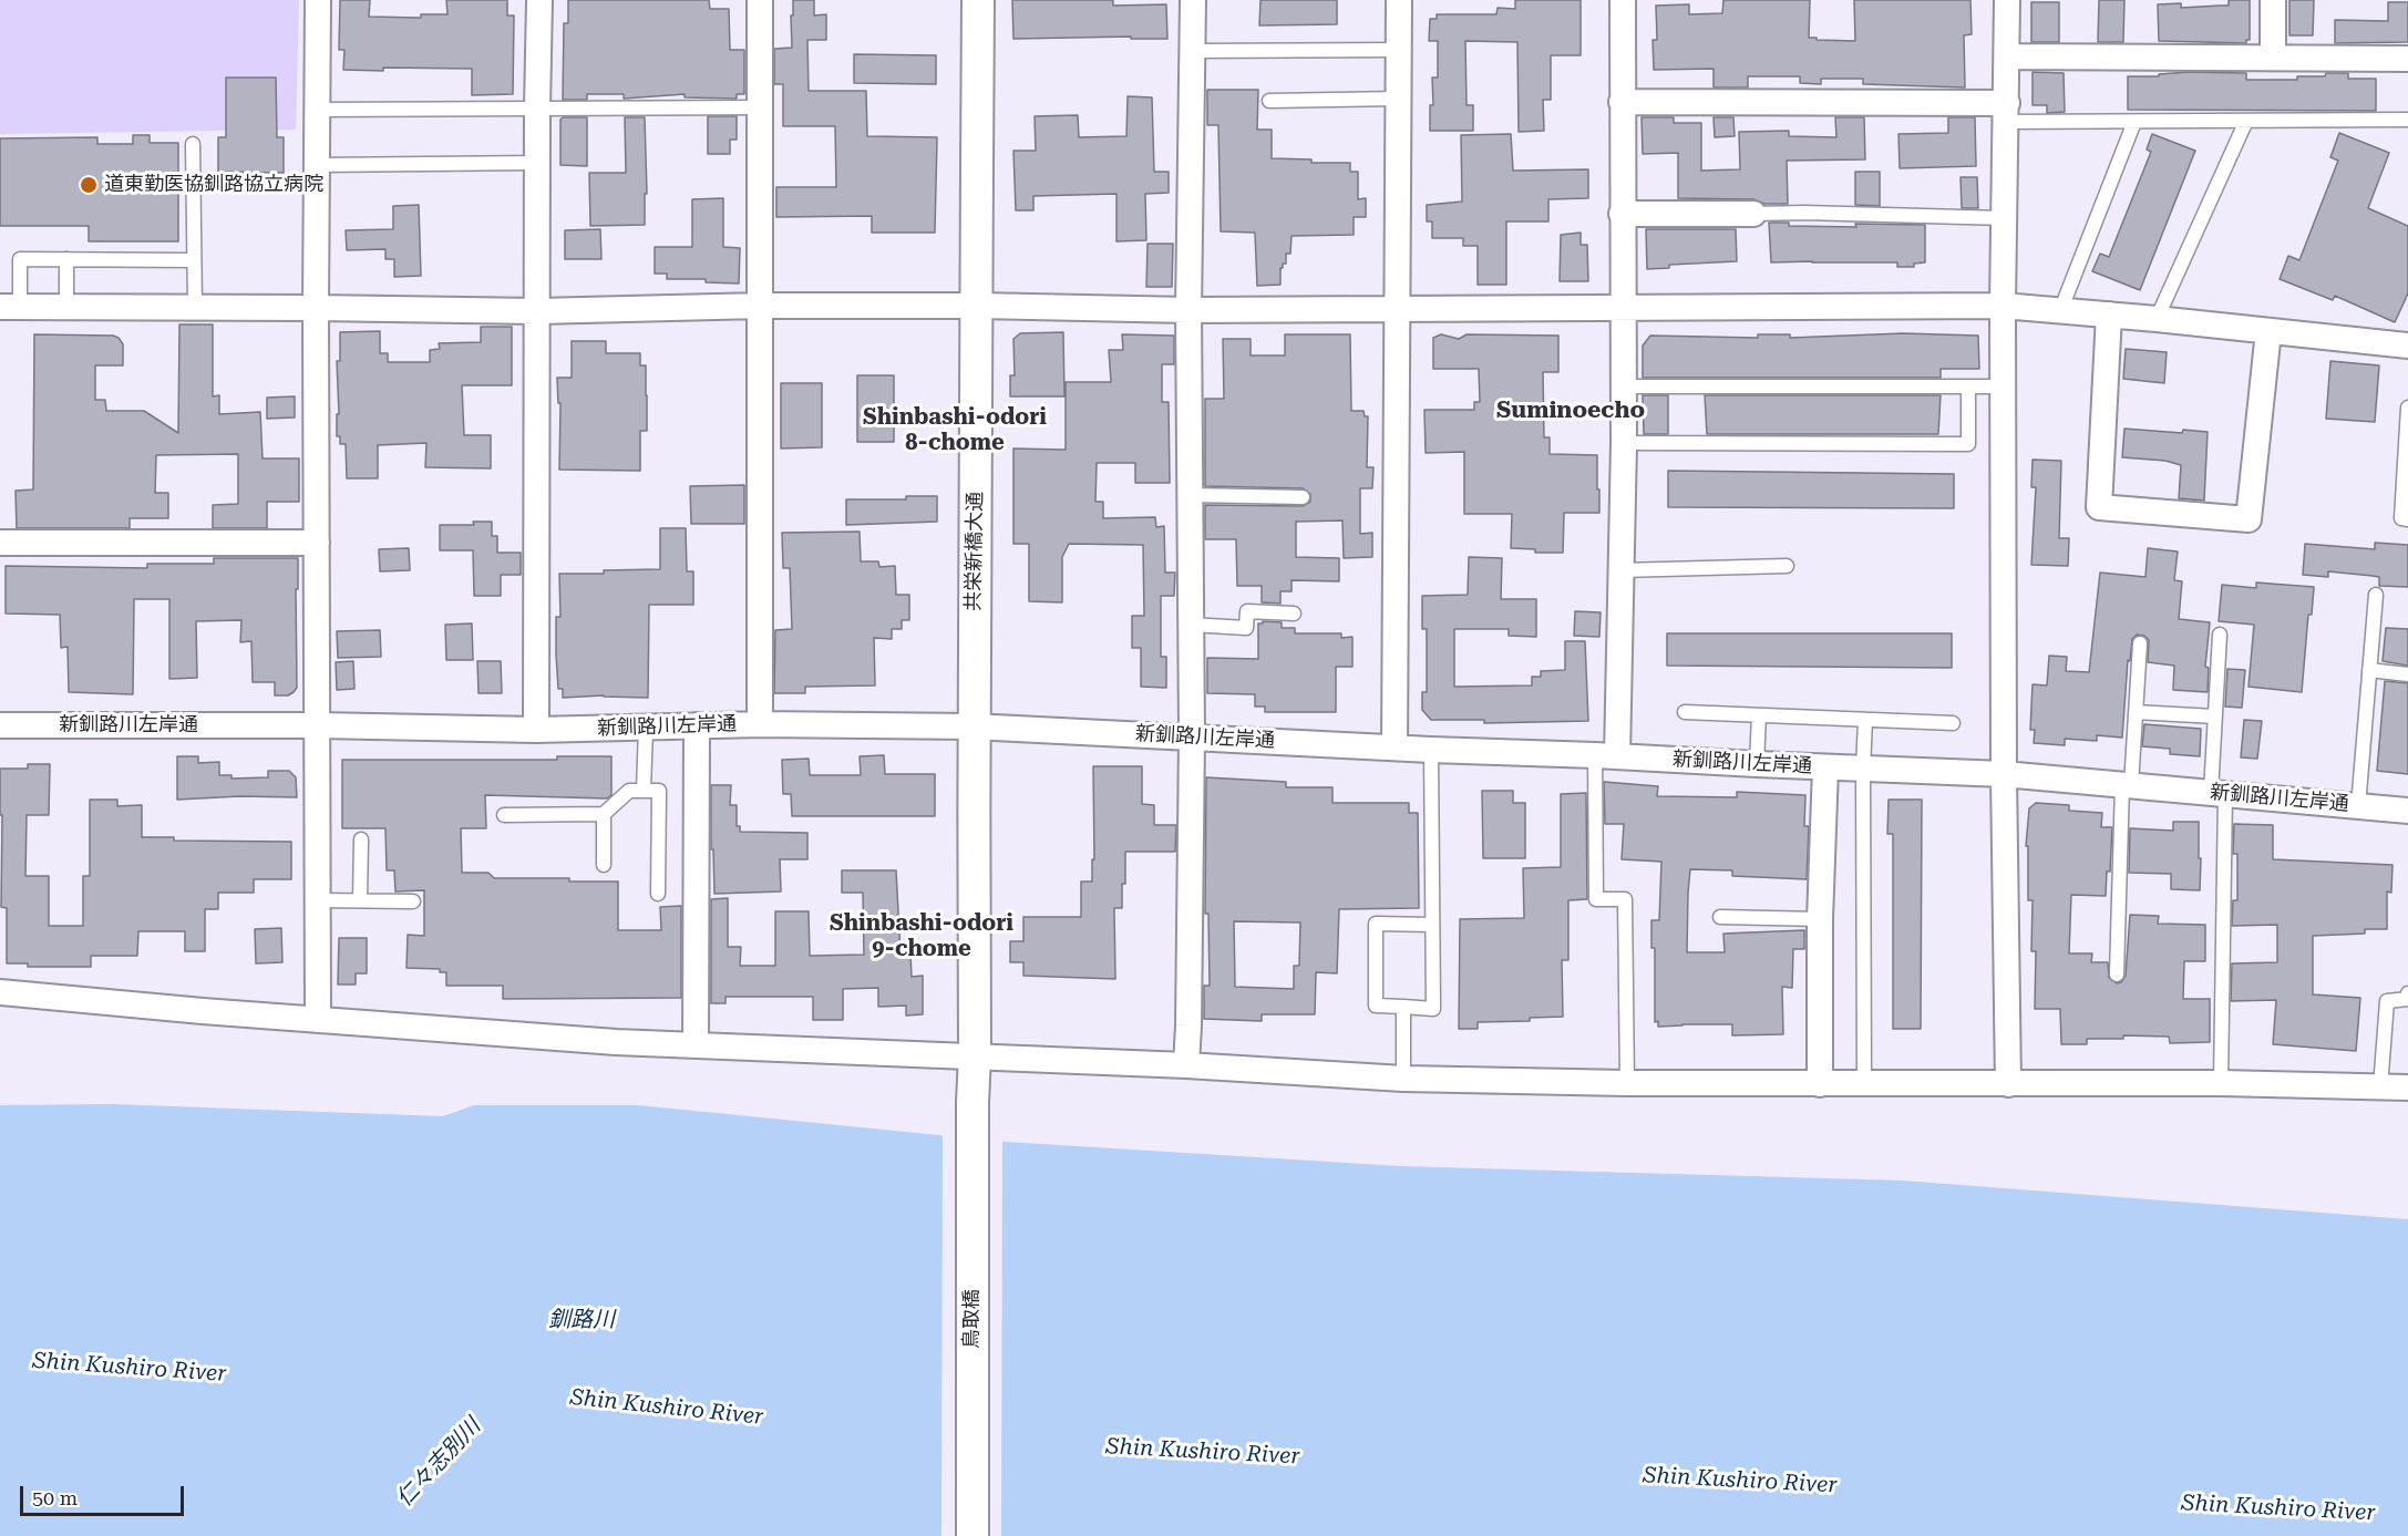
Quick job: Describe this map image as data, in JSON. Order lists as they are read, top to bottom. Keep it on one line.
{"streets":{"street":["共栄新橋大通","新釧路川左岸通","鳥取橋"]},"crossings":[["共栄新橋大通","新釧路川左岸通"],["共栄新橋大通","鳥取橋"]],"districts":["Suminoecho","Shinbashi-odori 8-chome","Shinbashi-odori 9-chome"],"water":["釧路川","Shin Kushiro River","仁々志別川"],"places":["道東勤医協釧路協立病院"],"scale_bar":"50 m"}
